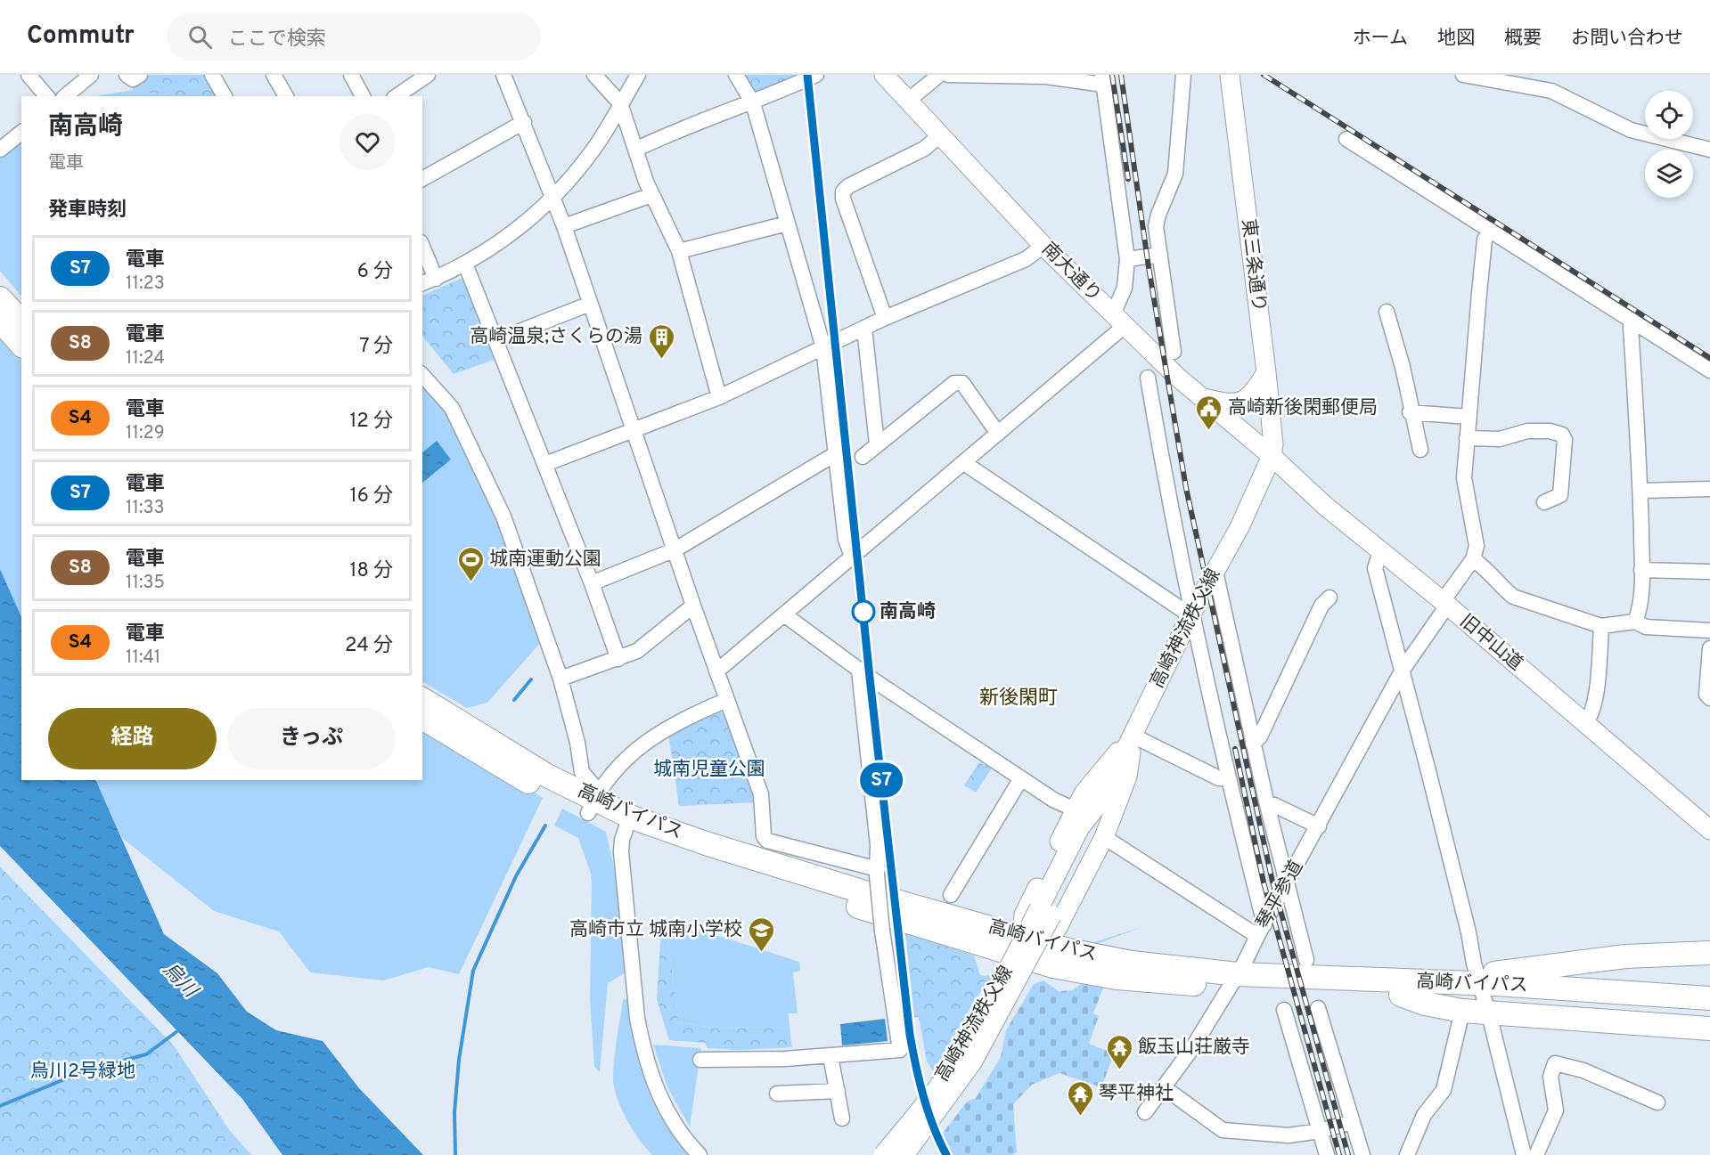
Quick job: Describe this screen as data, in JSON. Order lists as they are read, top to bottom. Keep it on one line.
{"streets":{"highway":["高崎バイパス"],"main road":["東三条通り","南大通り","高崎神流秩父線","旧中山道"],"street":["琴平参道"]},"crossings":[["東三条通り","南大通り"],["東三条通り","高崎神流秩父線"],["東三条通り","旧中山道"],["南大通り","高崎神流秩父線"],["南大通り","旧中山道"],["高崎神流秩父線","旧中山道"],["旧中山道","琴平参道"],["高崎バイパス","琴平参道"]],"districts":["新後閑町"],"water":["烏川"],"parks":["城南児童公園","烏川2号緑地"],"places":{"building":["高崎温泉;さくらの湯"],"public building":["高崎新後閑郵便局"],"sports":["城南運動公園"],"other":["南高崎"],"school or university":["高崎市立 城南小学校"],"temple":["飯玉山荘厳寺","琴平神社"]},"page":{"header":"Commutr","search":"ここで検索","nav":["ホーム","地図","概要","お問い合わせ"],"on_map":"S7","heading":[["南高崎","電車"],"発車時刻"],"list":[{"mark":"S7","name":"電車","note":"11:23","value":"6 分"},{"mark":"S8","name":"電車","note":"11:24","value":"7 分"},{"mark":"S4","name":"電車","note":"11:29","value":"12 分"},{"mark":"S7","name":"電車","note":"11:33","value":"16 分"},{"mark":"S8","name":"電車","note":"11:35","value":"18 分"},{"mark":"S4","name":"電車","note":"11:41","value":"24 分"}],"buttons":["経路","きっぷ"]}}
